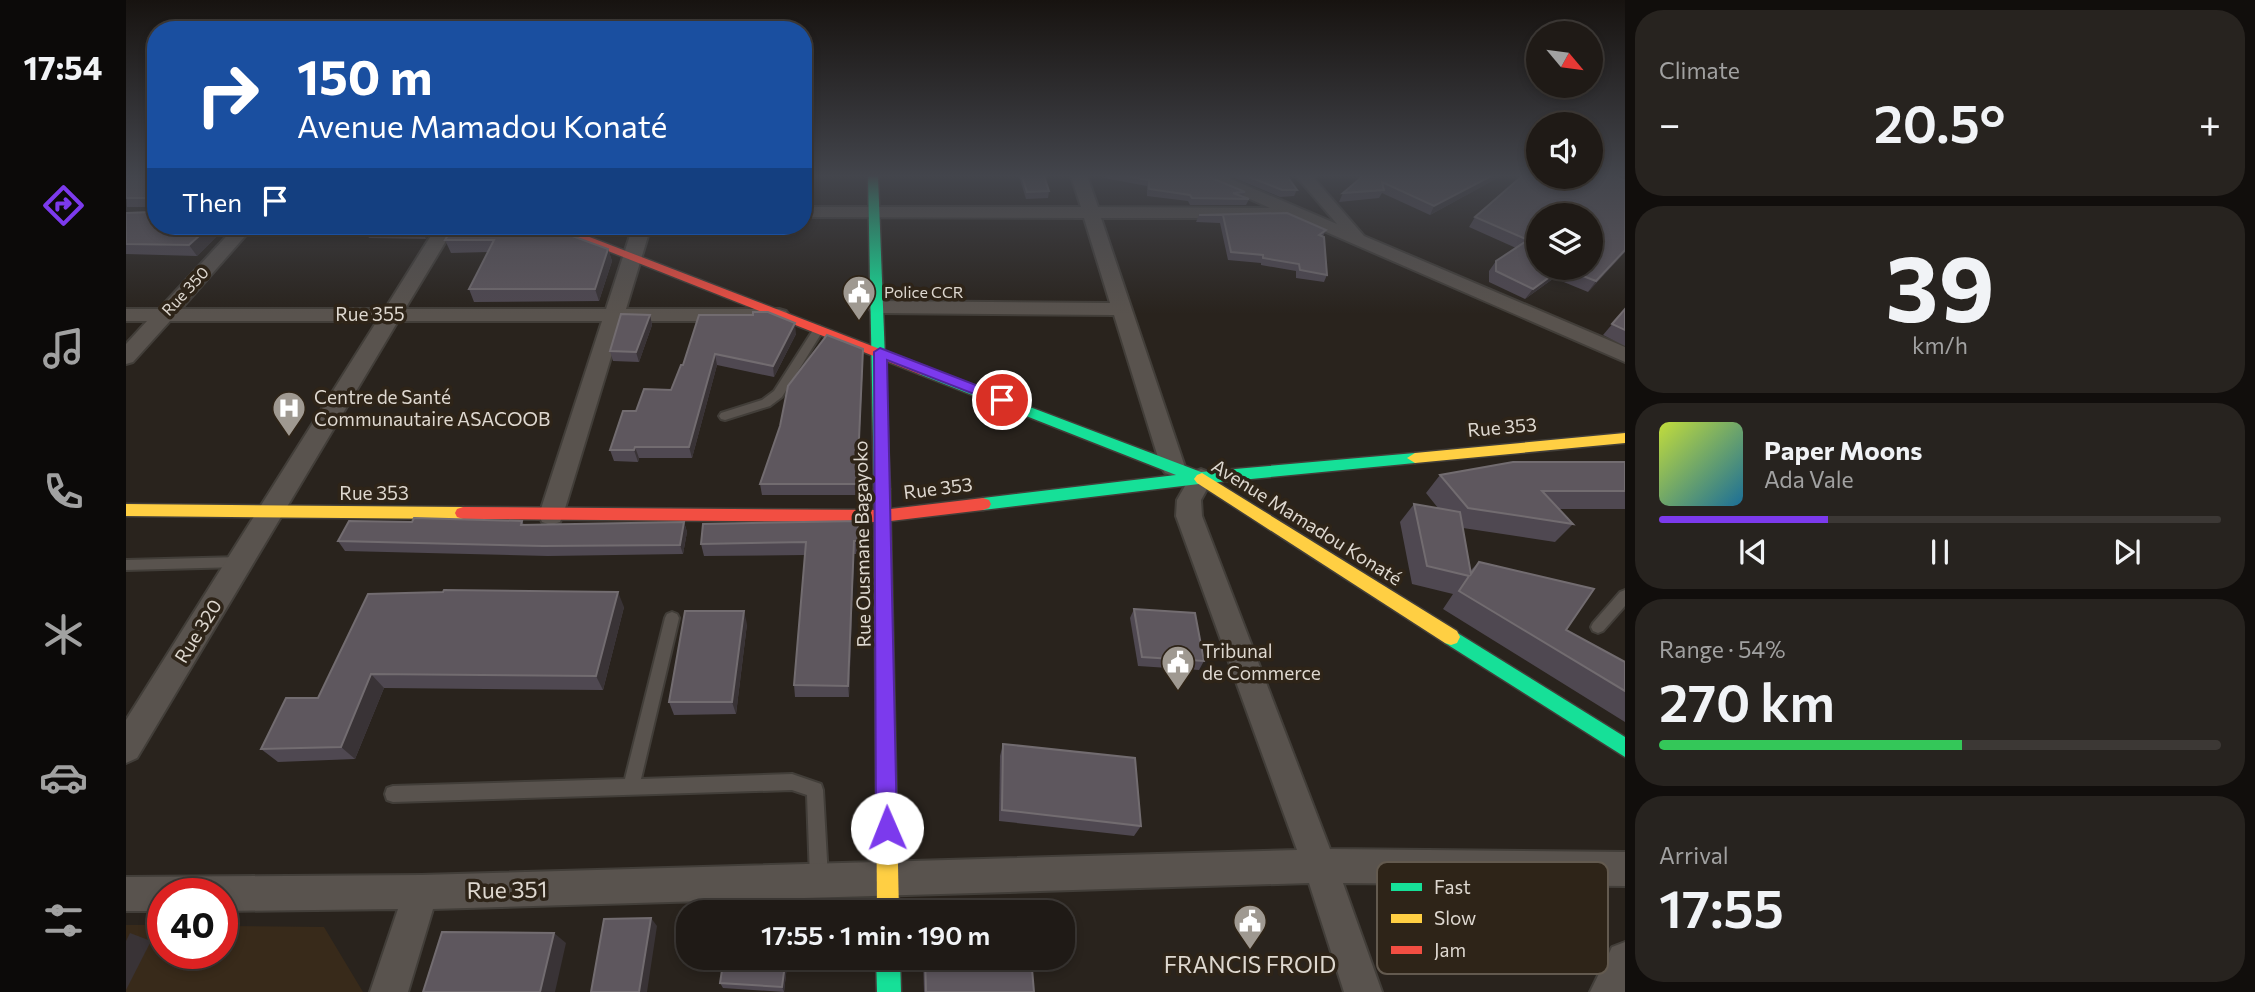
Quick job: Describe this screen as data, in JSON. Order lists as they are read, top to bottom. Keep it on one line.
{"streets":{"street":["Rue 350","Rue 355","Rue 353","Avenue Mamadou Konaté","Rue Ousmane Bagayoko","Rue 320","Rue 351"]},"crossings":[["Rue 350","Rue 355"],["Rue 355","Avenue Mamadou Konaté"],["Rue 355","Rue 320"],["Rue 353","Avenue Mamadou Konaté"],["Rue 353","Rue Ousmane Bagayoko"],["Rue 353","Rue 320"],["Avenue Mamadou Konaté","Rue Ousmane Bagayoko"],["Rue Ousmane Bagayoko","Rue 351"]],"places":{"public building":["Police CCR","Tribunal de Commerce","FRANCIS FROID"],"hospital":["Centre de Santé Communautaire ASACOOB"]},"legend":["Fast","Slow","Jam"],"north":"bottom right","page":{"tabs":"17:54","tile":["Climate",["39","km/h"],["Range · 54%","270 km"],["Arrival","17:55"]],"turn":["150 m","Avenue Mamadou Konaté"],"heat":["−","20.5°","+"],"then":"Then","song":["Paper Moons","Ada Vale"],"limit":"40","trip":"17:55 · 1 min · 190 m"}}
